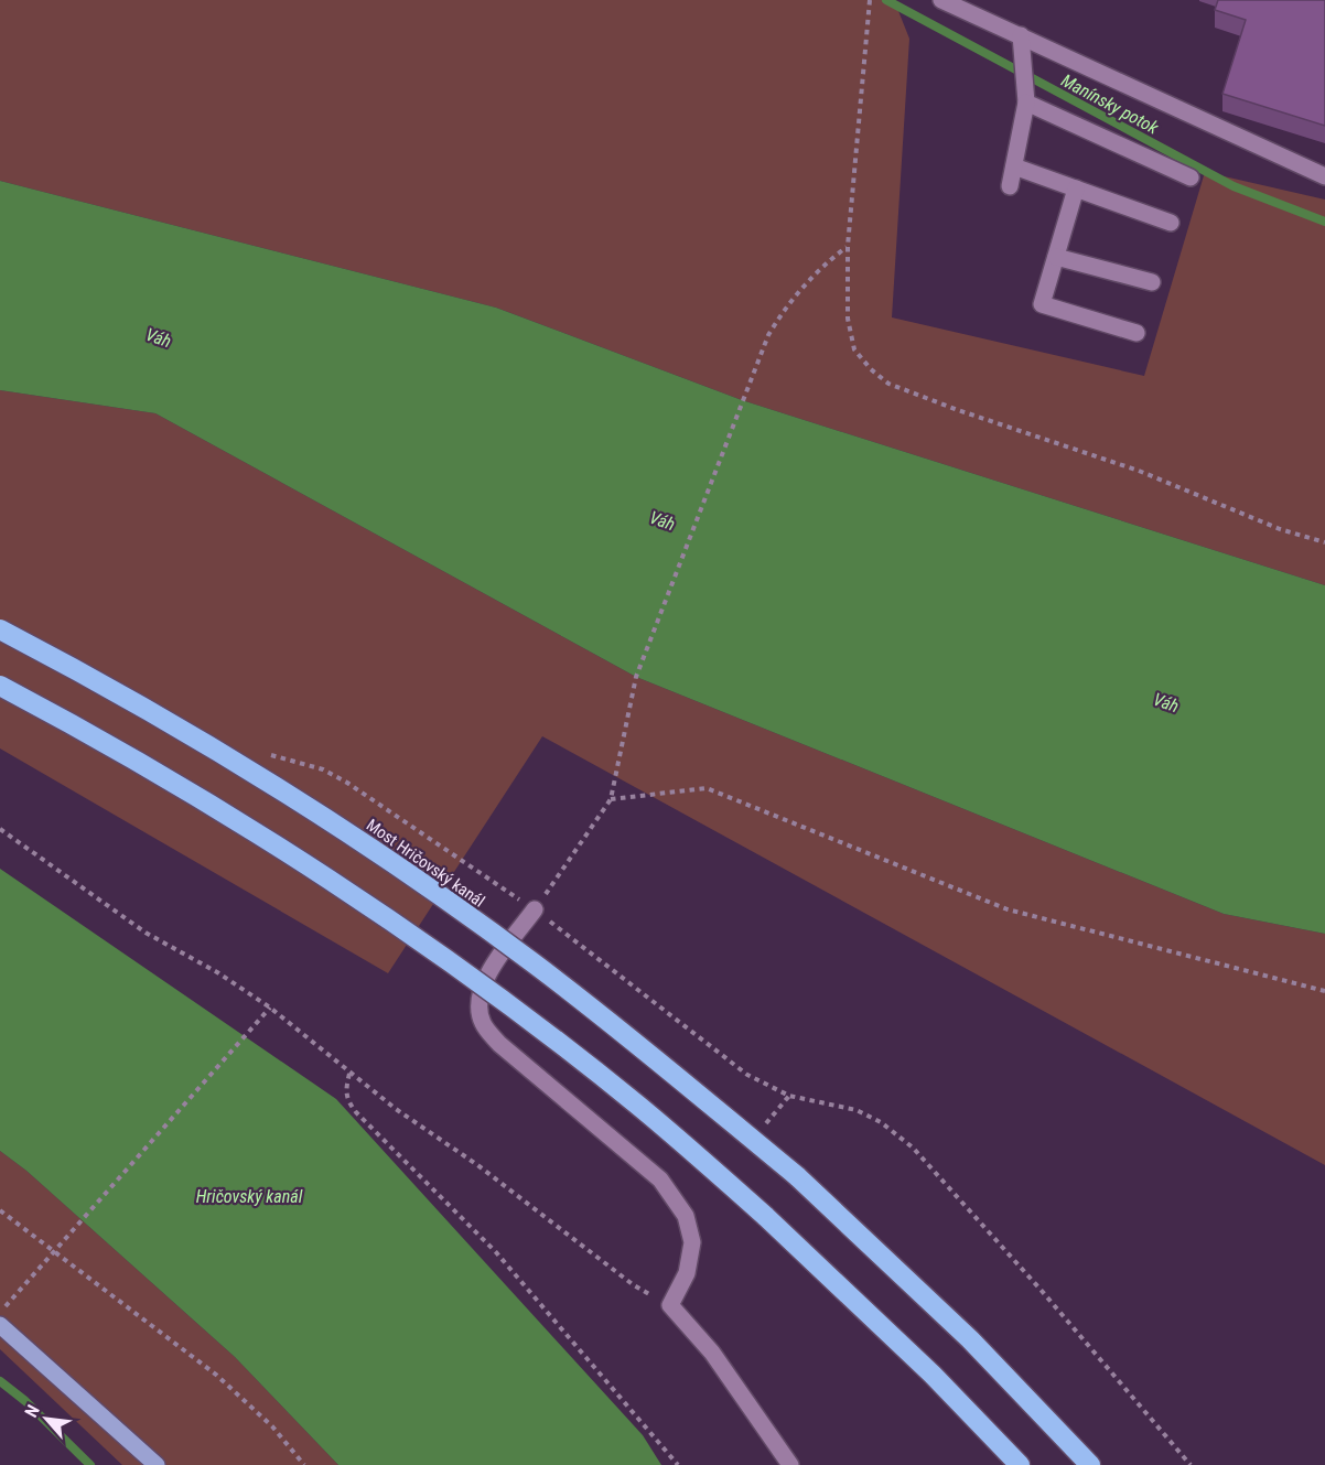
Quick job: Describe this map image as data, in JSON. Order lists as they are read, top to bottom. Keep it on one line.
{"streets":{"highway":["Most Hričovský kanál"]},"water":["Manínsky potok","Váh","Hričovský kanál"],"north":"top left"}
